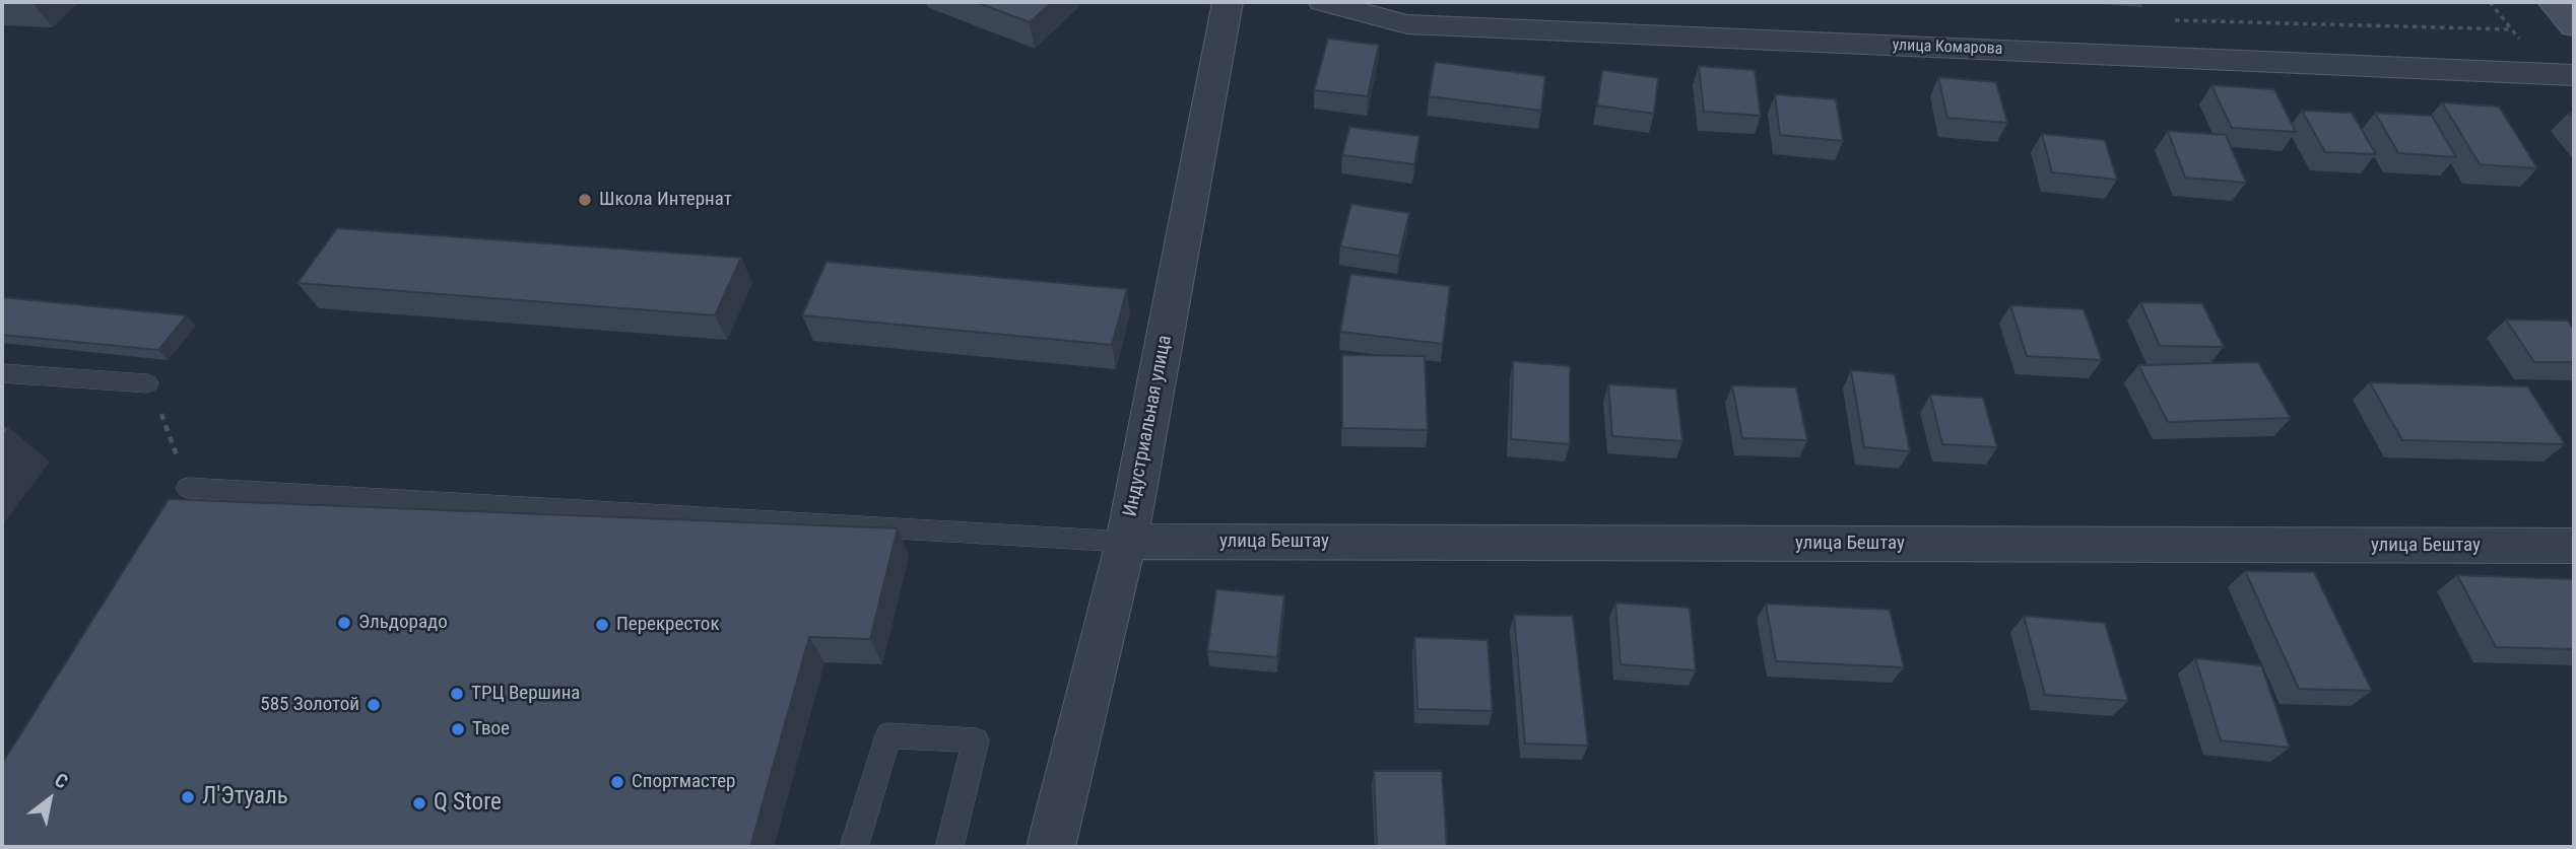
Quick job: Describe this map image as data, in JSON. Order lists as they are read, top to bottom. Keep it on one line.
{"streets":{"street":["улица Комарова","Индустриальная улица","улица Бештау"]},"crossings":[["Индустриальная улица","улица Бештау"]],"places":["Школа Интернат","Эльдорадо","Перекресток","ТРЦ Вершина","585 Золотой","Твое","Спортмастер","Л'Этуаль","Q Store"],"north":"top right"}
